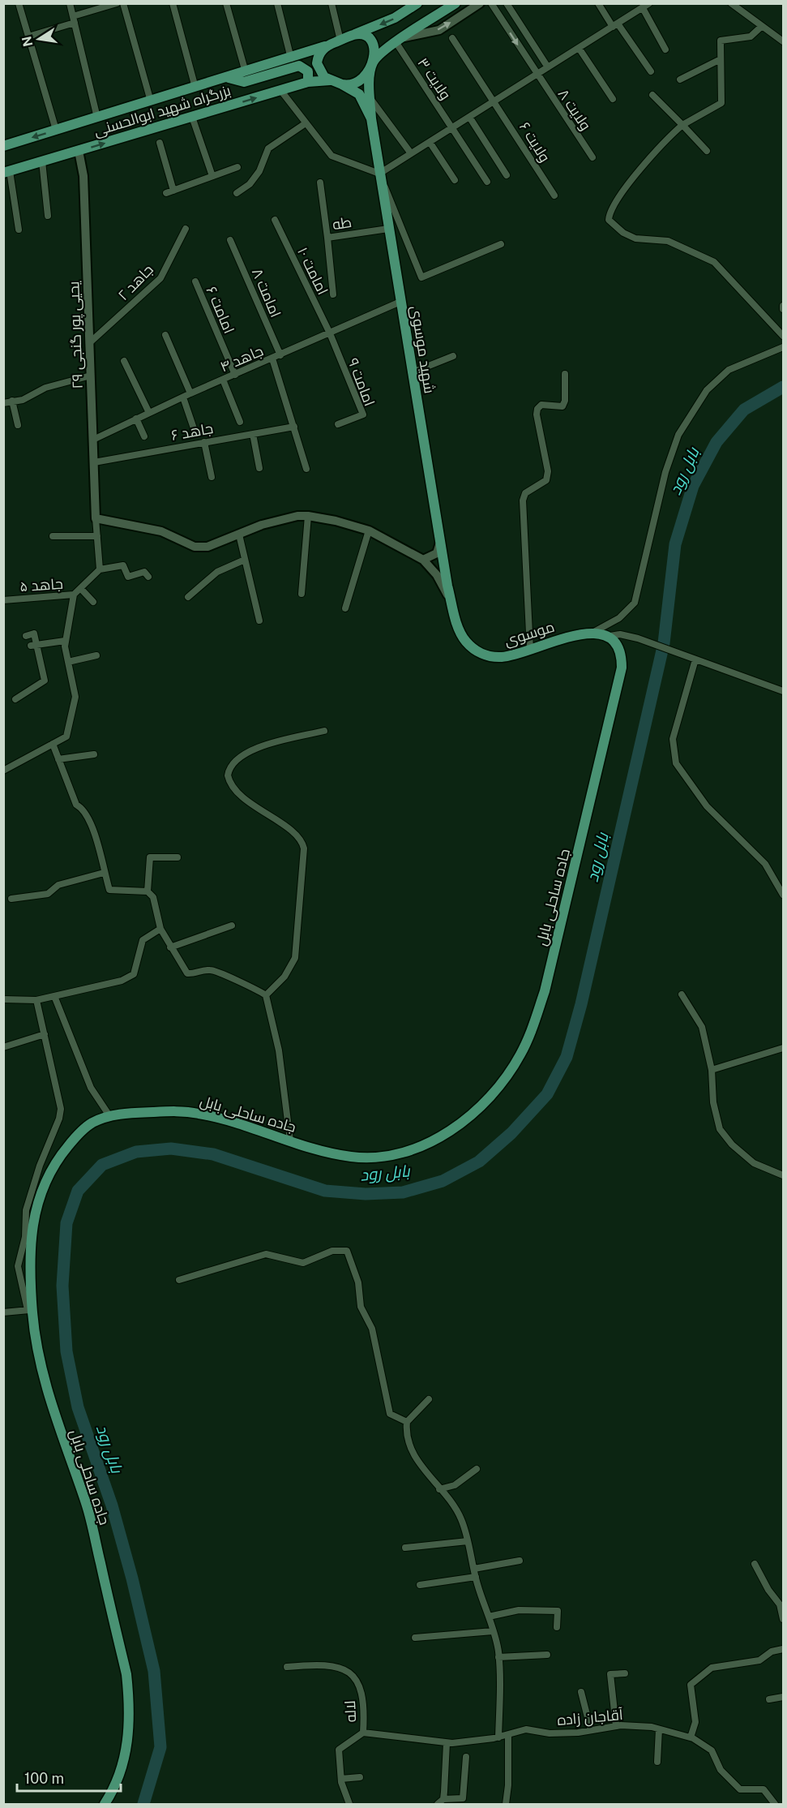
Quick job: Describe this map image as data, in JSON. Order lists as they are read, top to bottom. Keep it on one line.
{"streets":{"main road":["بزرگراه شهید ابوالحسنی","یحیی پور گنجی ۲۹","شهید موسوی","موسوی","جاده ساحلی بابل"],"street":["ولایت ۳","ولایت ۸","ولایت ۶","طه","امامت ۱۰","جاهد ۲","امامت ۸","امامت ۶","جاهد ۴","امامت ۹","جاهد ۶","جاهد ۵","لاله","آقاجان زاده"]},"crossings":[["بزرگراه شهید ابوالحسنی","یحیی پور گنجی ۲۹"],["بزرگراه شهید ابوالحسنی","شهید موسوی"],["طه","شهید موسوی"],["امامت ۱۰","جاهد ۴"],["امامت ۱۰","امامت ۹"],["جاهد ۲","یحیی پور گنجی ۲۹"],["امامت ۸","جاهد ۴"],["امامت ۶","جاهد ۴"],["یحیی پور گنجی ۲۹","جاهد ۴"],["یحیی پور گنجی ۲۹","جاهد ۶"],["شهید موسوی","جاهد ۴"],["شهید موسوی","موسوی"],["جاهد ۴","امامت ۹"],["موسوی","جاده ساحلی بابل"],["لاله","آقاجان زاده"]],"water":["بابل رود"],"scale_bar":"100 m","north":"left"}
